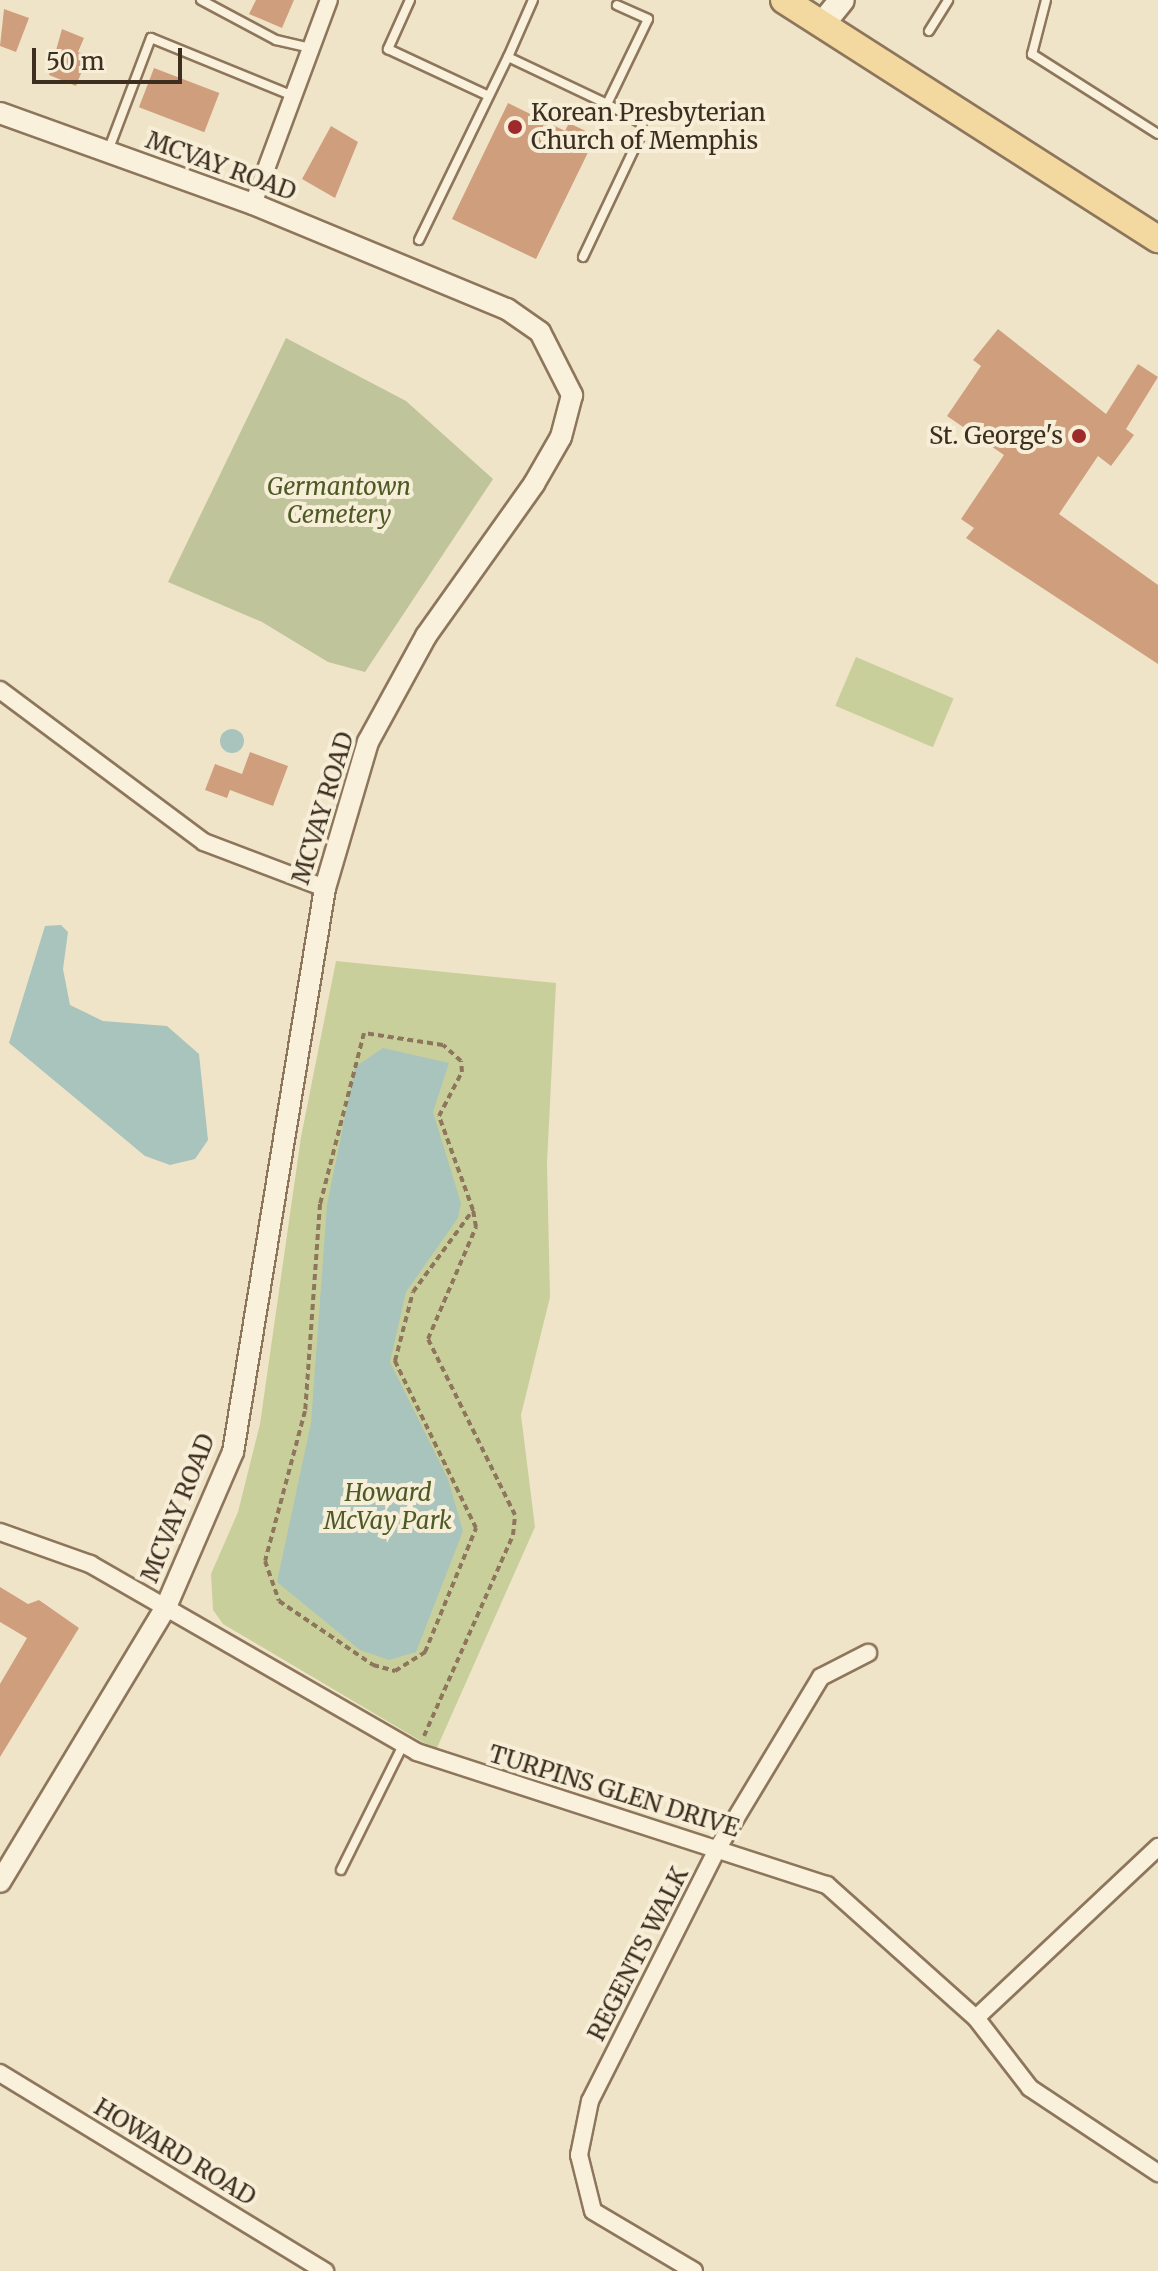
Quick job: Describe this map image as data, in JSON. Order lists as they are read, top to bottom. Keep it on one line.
{"streets":{"street":["MCVAY ROAD","TURPINS GLEN DRIVE","REGENTS WALK","HOWARD ROAD"]},"crossings":[["MCVAY ROAD","TURPINS GLEN DRIVE"],["TURPINS GLEN DRIVE","REGENTS WALK"]],"parks":["Germantown Cemetery","Howard McVay Park"],"places":["Korean Presbyterian Church of Memphis","St. George's"],"scale_bar":"50 m"}
